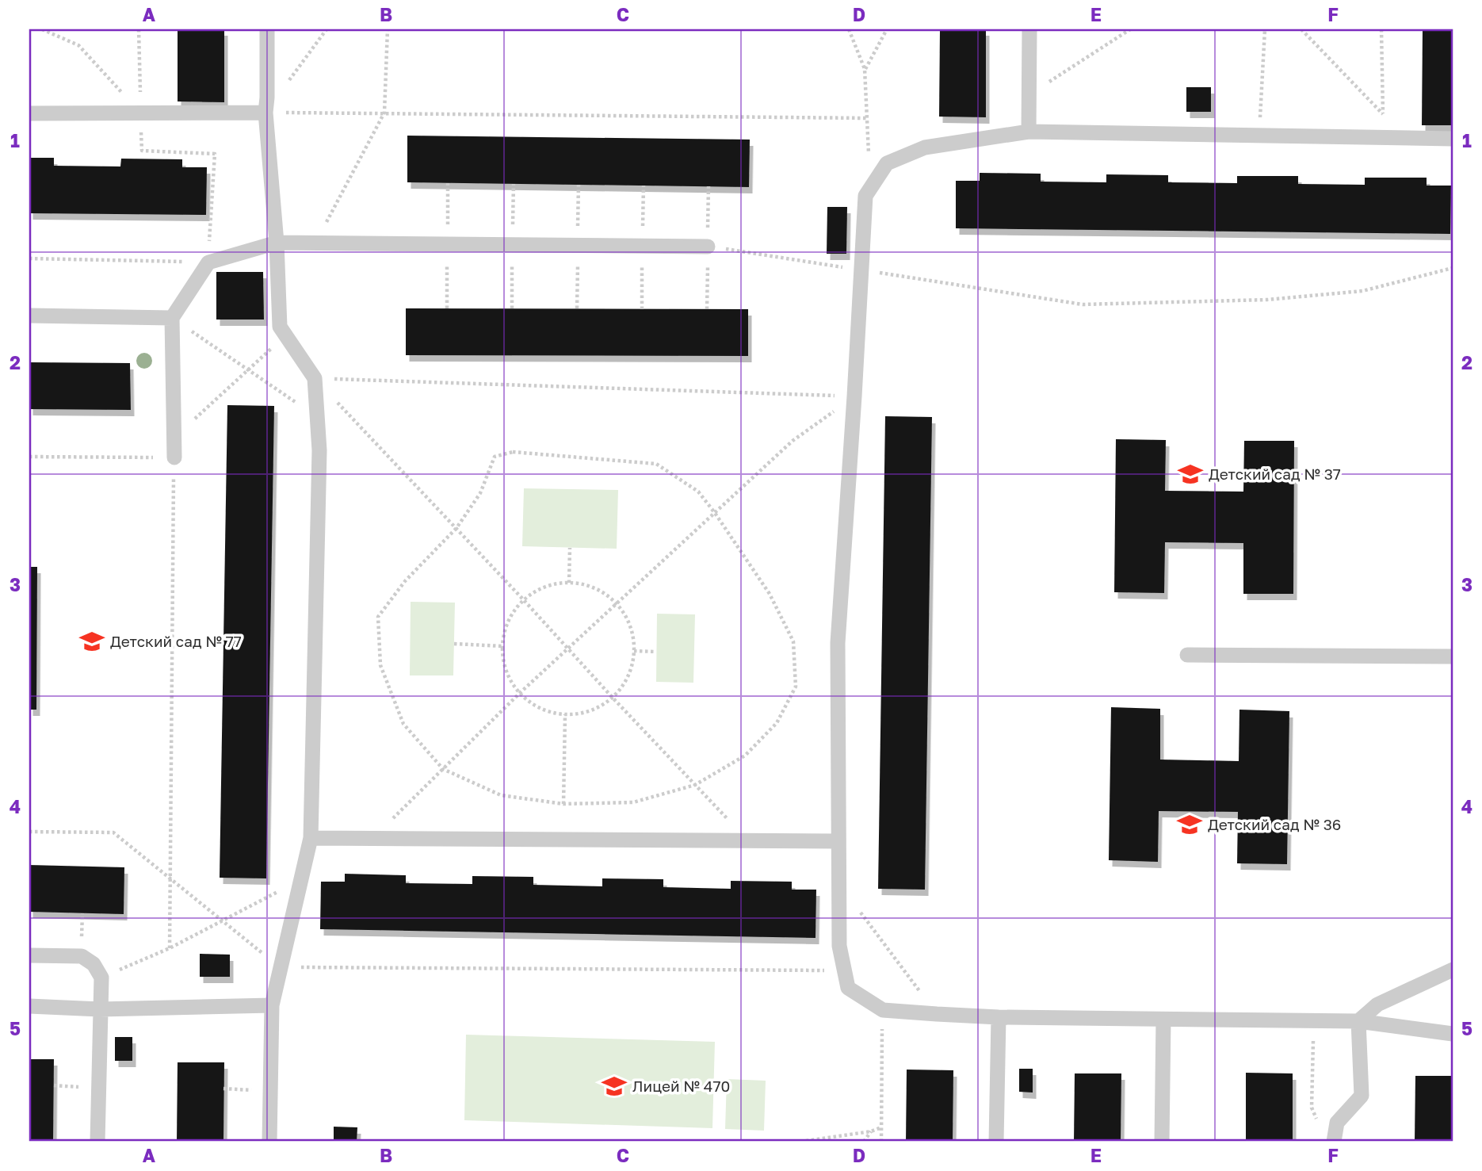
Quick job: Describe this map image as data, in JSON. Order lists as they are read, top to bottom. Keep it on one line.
{"places":{"school or university":["Детский сад № 37","Детский сад № 77","Детский сад № 36","Лицей № 470"]},"grid":{"columns":["A","B","C","D","E","F"],"rows":["1","2","3","4","5"]}}
